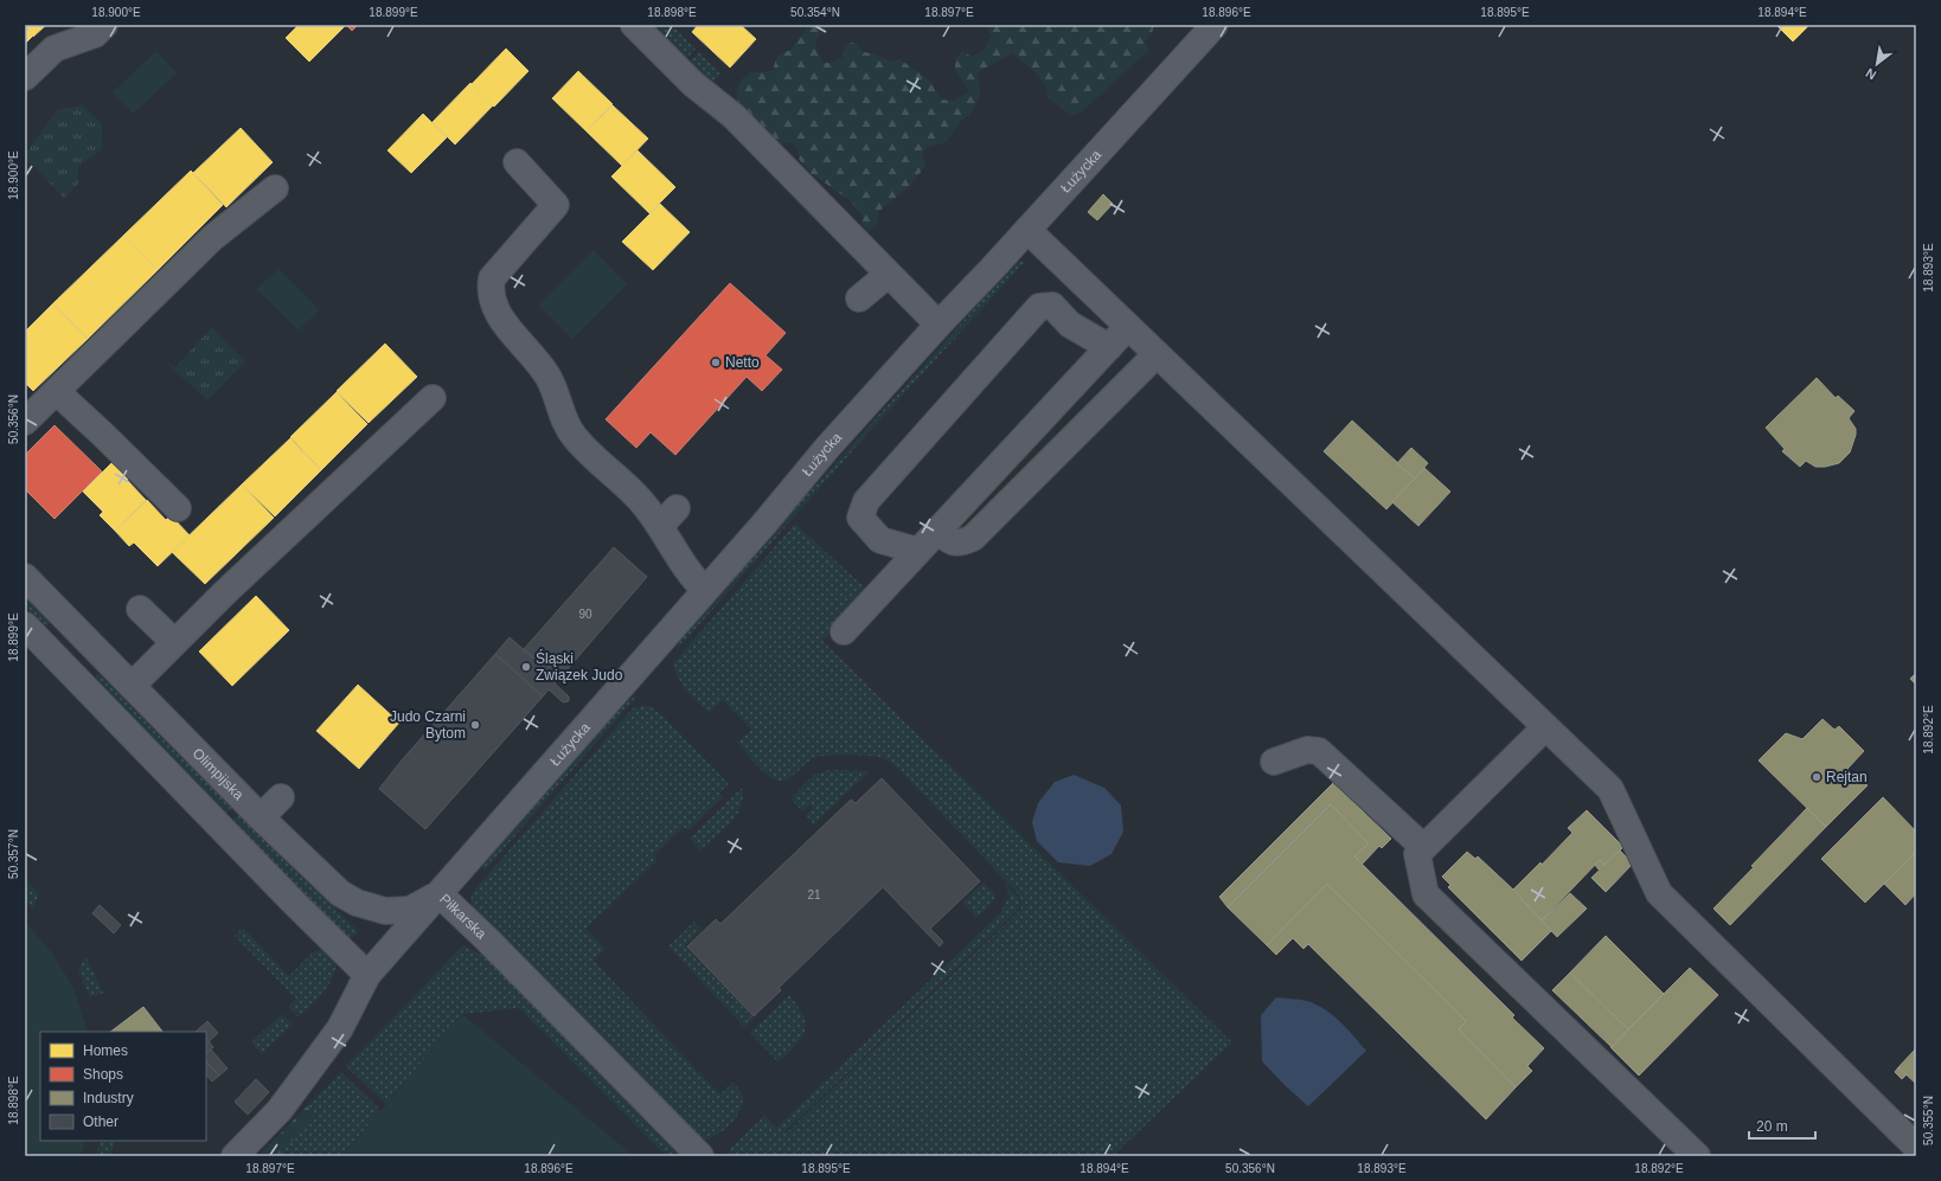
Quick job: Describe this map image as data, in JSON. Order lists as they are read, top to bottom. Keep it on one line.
{"streets":{"street":["Łużycka","Olimpijska","Piłkarska"]},"crossings":[["Łużycka","Olimpijska"],["Łużycka","Piłkarska"],["Olimpijska","Piłkarska"]],"places":["Netto","Śląski Związek Judo","Judo Czarni Bytom","Rejtan"],"house_numbers":["90","21"],"legend":["Homes","Shops","Industry","Other"],"scale_bar":"20 m","north":"bottom left","coordinates":["18.900°E","18.899°E","18.898°E","50.354°N","18.897°E","18.896°E","18.895°E","18.894°E","18.893°E","50.356°N","18.892°E","50.357°N","50.355°N"]}
